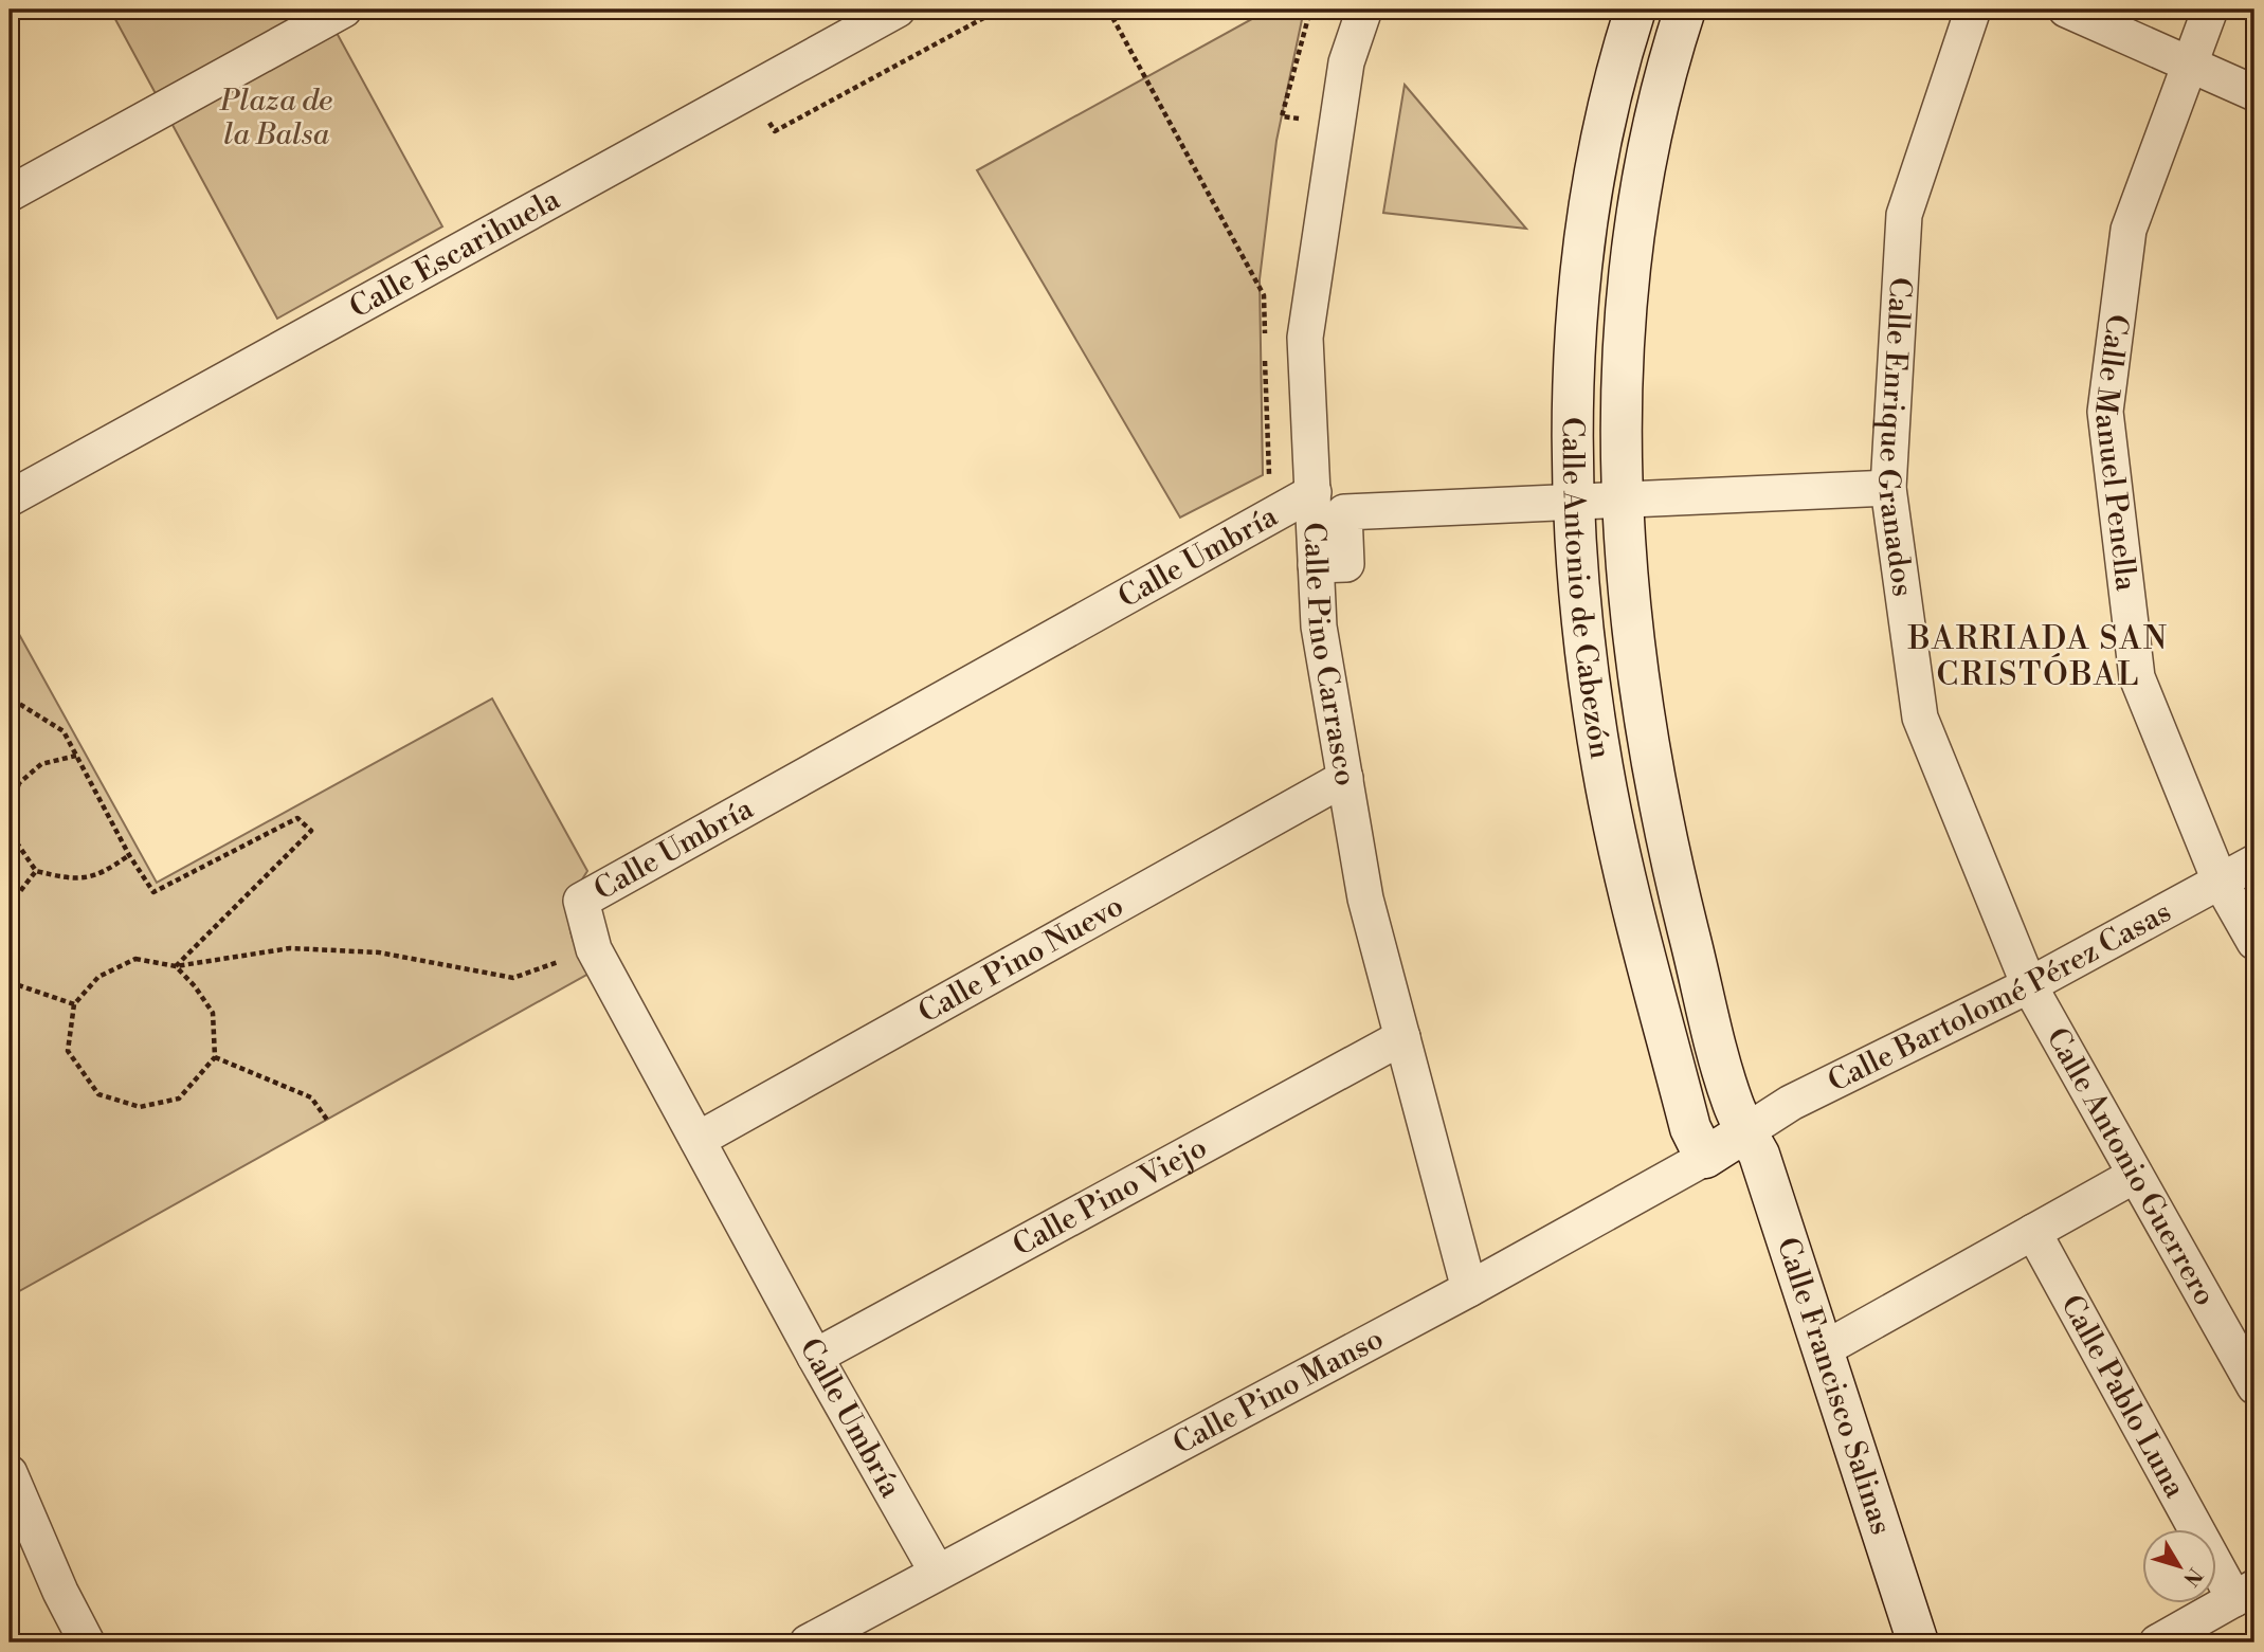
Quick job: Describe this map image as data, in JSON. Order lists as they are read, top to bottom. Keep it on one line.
{"streets":{"street":["Calle Escarihuela","Calle Enrique Granados","Calle Manuel Penella","Calle Umbría","Calle Antonio de Cabezón","Calle Pino Carrasco","Calle Pino Nuevo","Calle Bartolomé Pérez Casas","Calle Antonio Guerrero","Calle Pino Viejo","Calle Francisco Salinas","Calle Pino Manso","Calle Pablo Luna"]},"crossings":[["Calle Enrique Granados","Calle Bartolomé Pérez Casas"],["Calle Enrique Granados","Calle Antonio Guerrero"],["Calle Manuel Penella","Calle Bartolomé Pérez Casas"],["Calle Umbría","Calle Pino Carrasco"],["Calle Umbría","Calle Pino Nuevo"],["Calle Umbría","Calle Pino Viejo"],["Calle Umbría","Calle Pino Manso"],["Calle Antonio de Cabezón","Calle Bartolomé Pérez Casas"],["Calle Antonio de Cabezón","Calle Francisco Salinas"],["Calle Antonio de Cabezón","Calle Pino Manso"],["Calle Pino Carrasco","Calle Pino Nuevo"],["Calle Pino Carrasco","Calle Pino Viejo"],["Calle Pino Carrasco","Calle Pino Manso"],["Calle Bartolomé Pérez Casas","Calle Antonio Guerrero"],["Calle Bartolomé Pérez Casas","Calle Francisco Salinas"],["Calle Bartolomé Pérez Casas","Calle Pino Manso"],["Calle Francisco Salinas","Calle Pino Manso"]],"districts":["BARRIADA SAN CRISTÓBAL"],"parks":["Plaza de la Balsa"],"north":"bottom right"}
